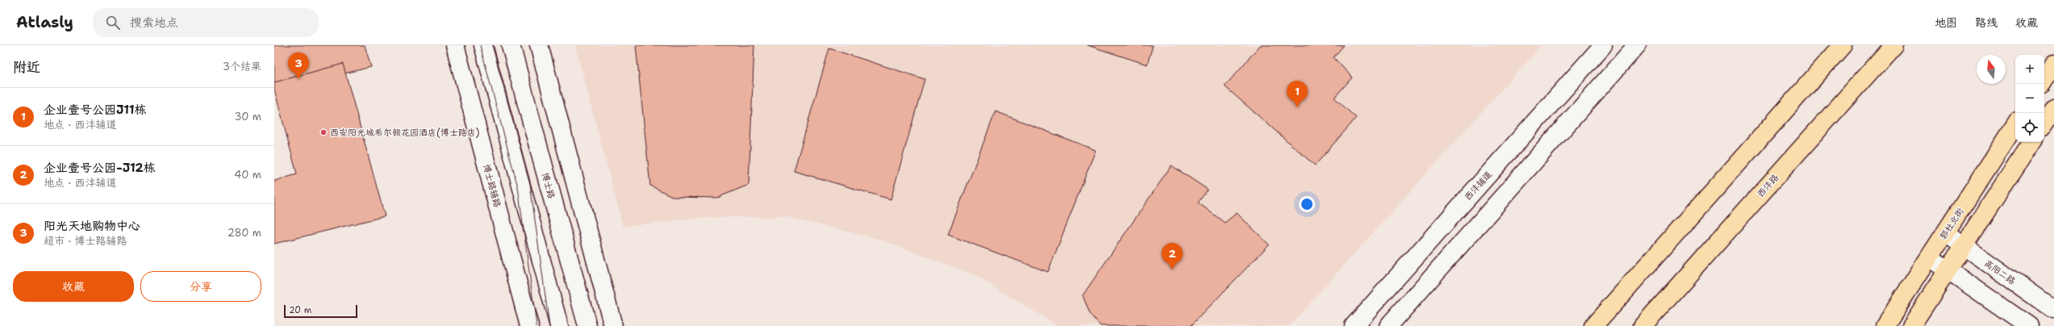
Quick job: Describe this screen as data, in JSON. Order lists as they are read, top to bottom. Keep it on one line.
{"streets":{"main road":["西沣路","郭杜北街"],"street":["博士路辅路","博士路","西沣辅道","高阳二路"]},"crossings":[["郭杜北街","高阳二路"]],"places":["西安阳光城希尔顿花园酒店(博士路店)"],"scale_bar":"20 m","north":"top","page":{"header":"Atlasly","search":"搜索地点","nav":["地图","路线","收藏"],"heading":["附近","3个结果"],"pins":["3","1","2"],"map_buttons":["+","−"],"list":[{"mark":"1","name":"企业壹号公园J11栋","note":"地点 · 西沣辅道","value":"30 m"},{"mark":"2","name":"企业壹号公园-J12栋","note":"地点 · 西沣辅道","value":"40 m"},{"mark":"3","name":"阳光天地购物中心","note":"超市 · 博士路辅路","value":"280 m"}],"buttons":["收藏","分享"],"scale":"20 m"}}
